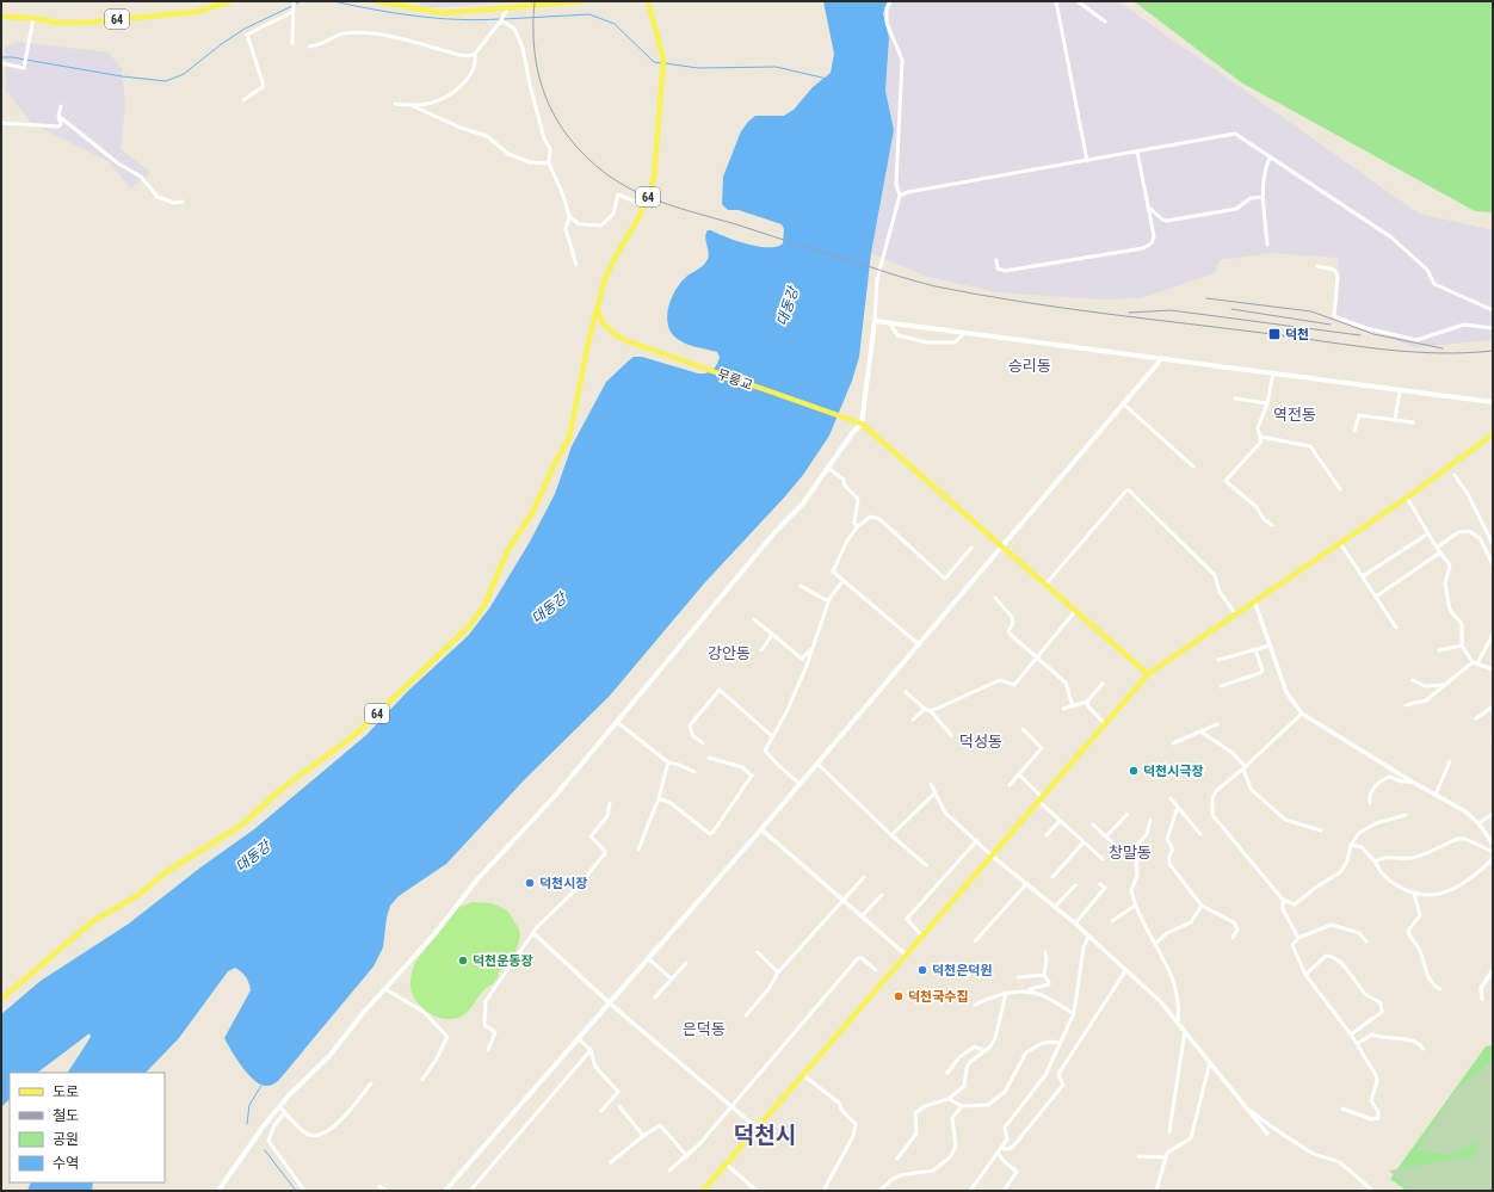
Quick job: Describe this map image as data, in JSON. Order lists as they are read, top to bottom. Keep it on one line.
{"streets":{"main road":["64","무릉교"]},"crossings":[["64","무릉교"]],"districts":["승리동","역전동","강안동","덕성동","창말동","은덕동","덕천시"],"water":["대동강"],"places":{"transit":["덕천"],"other":["덕천시극장","덕천시장","덕천운동장","덕천은덕원","덕천국수집"]},"legend":["도로","철도","공원","수역"]}
